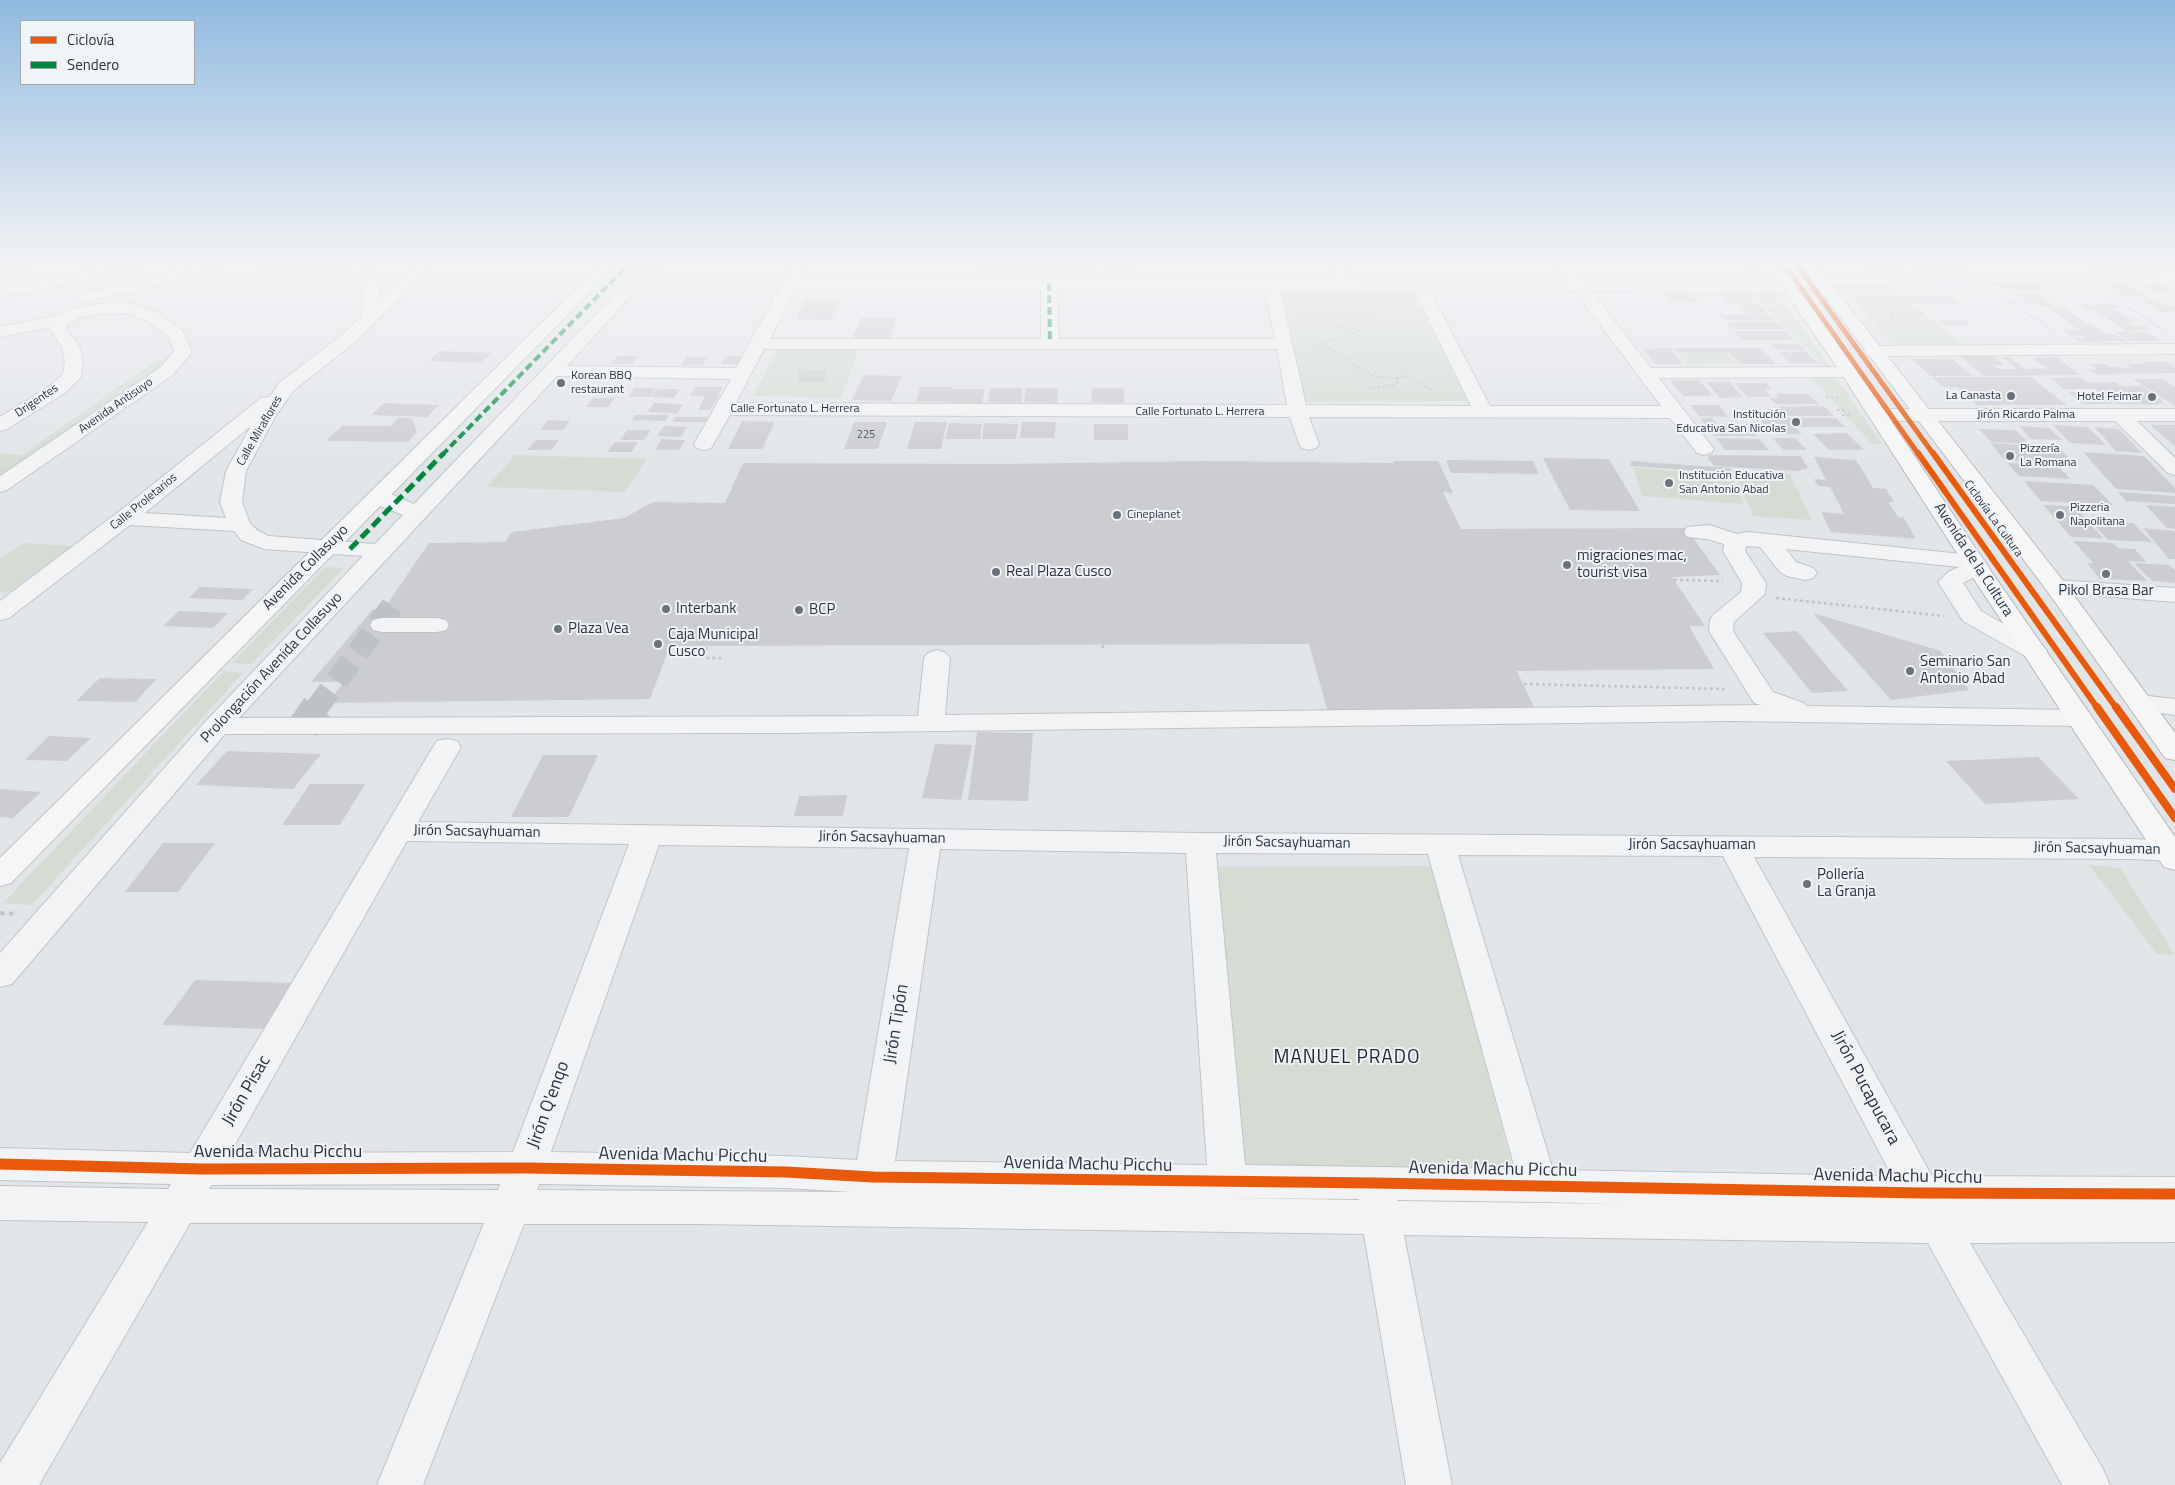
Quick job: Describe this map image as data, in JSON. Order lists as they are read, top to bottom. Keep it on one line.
{"streets":{"main road":["Avenida de la Cultura","Avenida Collasuyo"],"street":["Drigentes","Avenida Antisuyo","Calle Fortunato L. Herrera","Jirón Ricardo Palma","Calle Miraflores","Calle Proletarios","Prolongación Avenida Collasuyo","Jirón Sacsayhuaman","Jirón Tipón","Jirón Pucapucara","Jirón Pisac","Jirón Q'enqo","Avenida Machu Picchu"],"cycle path":["Ciclovía La Cultura"]},"crossings":[["Jirón Ricardo Palma","Avenida de la Cultura"],["Calle Miraflores","Calle Proletarios"],["Jirón Sacsayhuaman","Jirón Tipón"],["Jirón Sacsayhuaman","Jirón Pucapucara"],["Jirón Sacsayhuaman","Jirón Pisac"],["Jirón Sacsayhuaman","Jirón Q'enqo"],["Jirón Tipón","Avenida Machu Picchu"],["Jirón Pucapucara","Avenida Machu Picchu"],["Jirón Pisac","Avenida Machu Picchu"],["Jirón Q'enqo","Avenida Machu Picchu"]],"districts":["MANUEL PRADO"],"places":["Korean BBQ restaurant","La Canasta","Hotel Feimar","Institución Educativa San Nicolas","Pizzería La Romana","Institución Educativa San Antonio Abad","Cineplanet","Pizzeria Napolitana","migraciones mac, tourist visa","Real Plaza Cusco","Pikol Brasa Bar","Interbank","BCP","Plaza Vea","Caja Municipal Cusco","Seminario San Antonio Abad","Pollería La Granja"],"house_numbers":["225"],"legend":["Ciclovía","Sendero"]}
